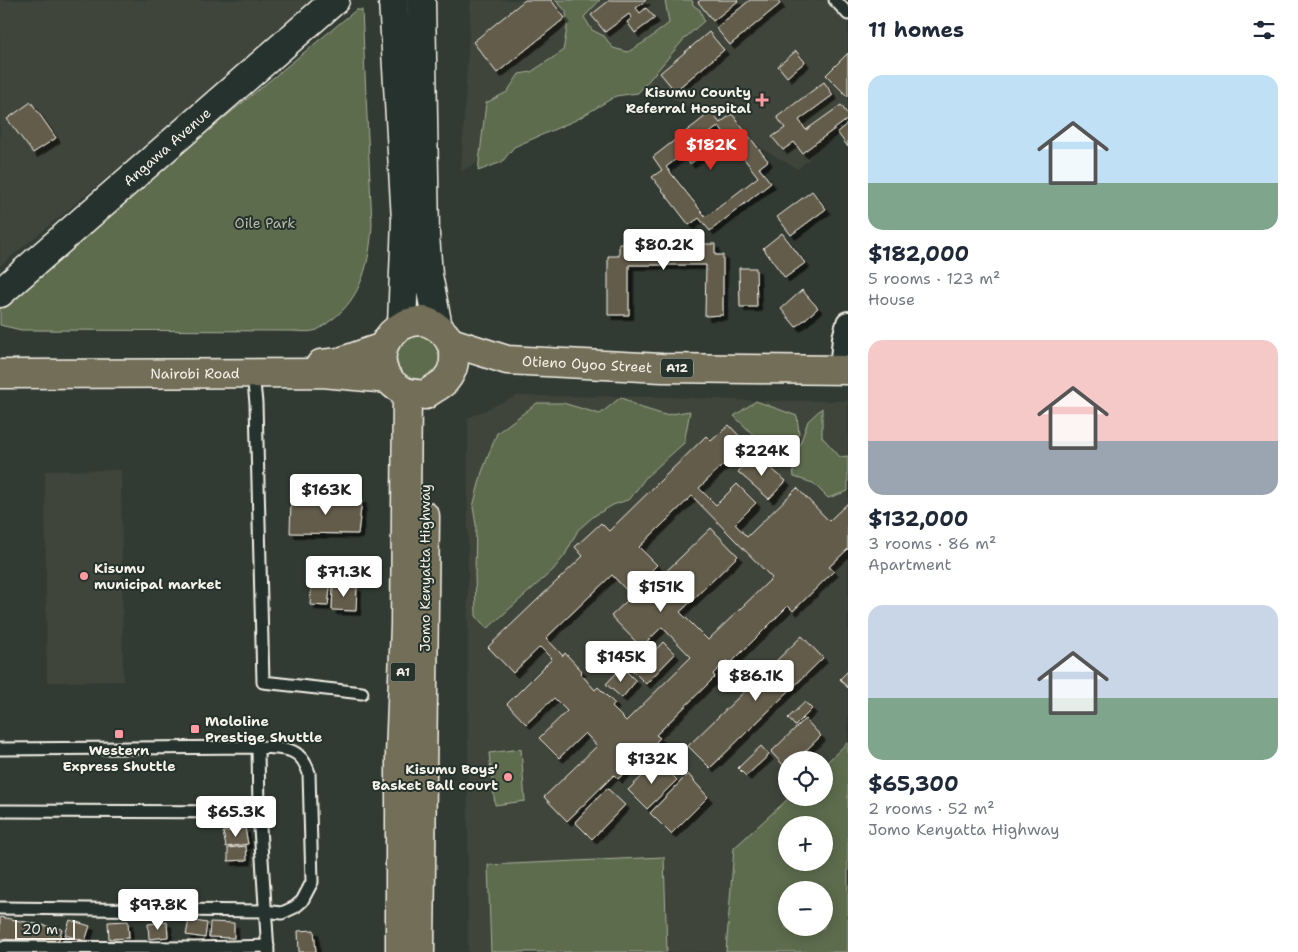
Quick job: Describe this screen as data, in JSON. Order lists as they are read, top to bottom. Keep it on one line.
{"streets":{"highway":["Otieno Oyoo Street","A12","Nairobi Road","Jomo Kenyatta Highway","A1"],"main road":["Angawa Avenue"]},"crossings":[["Nairobi Road","Jomo Kenyatta Highway"],["Nairobi Road","A1"],["Jomo Kenyatta Highway","A1"]],"parks":["Oile Park"],"places":{"health":["Kisumu County Referral Hospital"],"other":["Kisumu municipal market","Kisumu Boys' Basket Ball court"],"transit":["Mololine Prestige Shuttle","Western Express Shuttle"]},"scale_bar":"20 m","page":{"heading":"11 homes","list":[{"name":"$182,000","note":"5 rooms · 123 m² · House"},{"name":"$132,000","note":"3 rooms · 86 m² · Apartment"},{"name":"$65,300","note":"2 rooms · 52 m² · Jomo Kenyatta Highway"}],"price":["$182K","$80.2K","$224K","$163K","$71.3K","$151K","$145K","$86.1K","$132K","$65.3K","$97.8K"],"map_buttons":["+","−"],"scale":"20 m"}}
